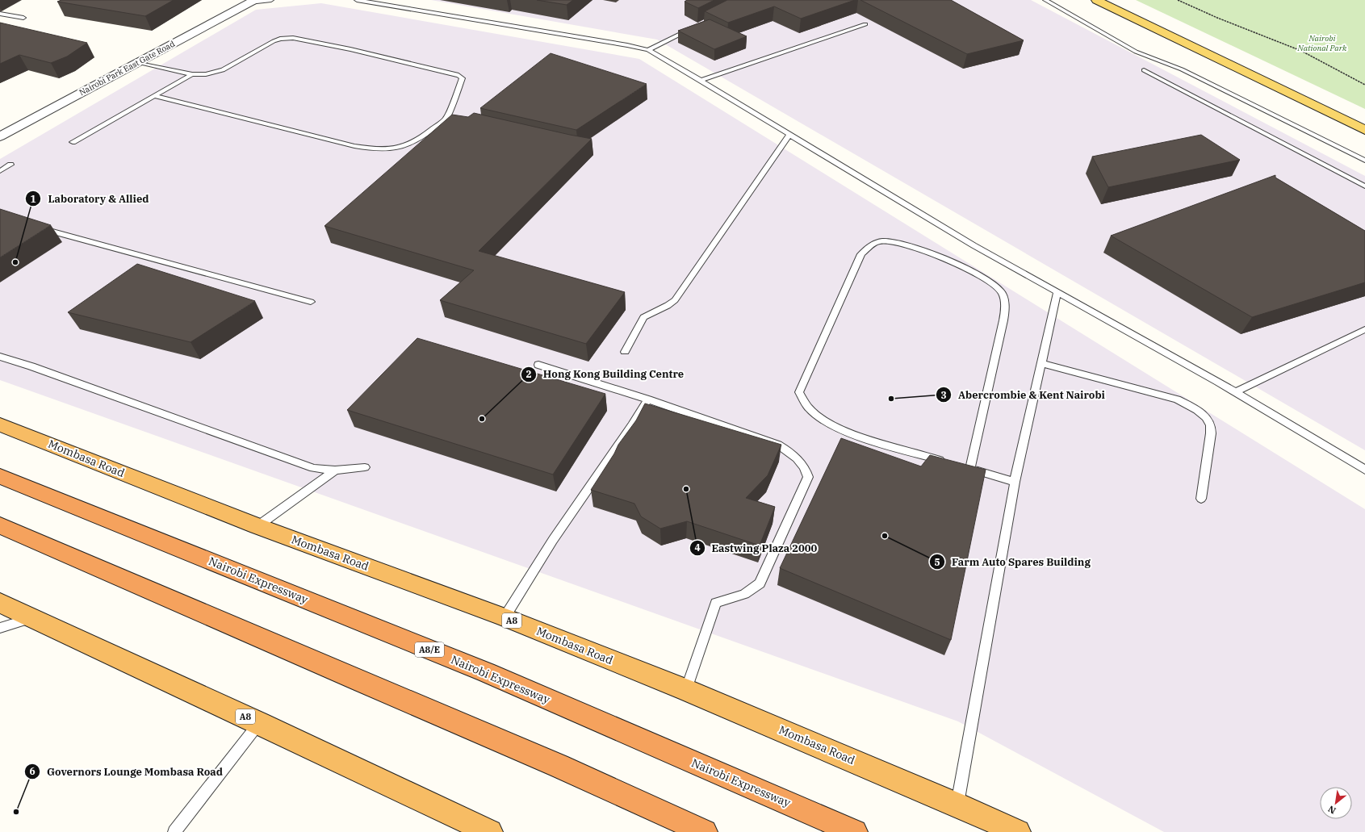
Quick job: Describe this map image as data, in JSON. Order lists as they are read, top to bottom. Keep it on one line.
{"streets":{"highway":["Mombasa Road","Nairobi Expressway","A8","A8/E"],"street":["Nairobi Park East Gate Road"]},"parks":["Nairobi National Park"],"places":["Laboratory & Allied","Abercrombie & Kent Nairobi","Hong Kong Building Centre","Eastwing Plaza 2000","Farm Auto Spares Building","Governors Lounge Mombasa Road"],"north":"bottom left"}
